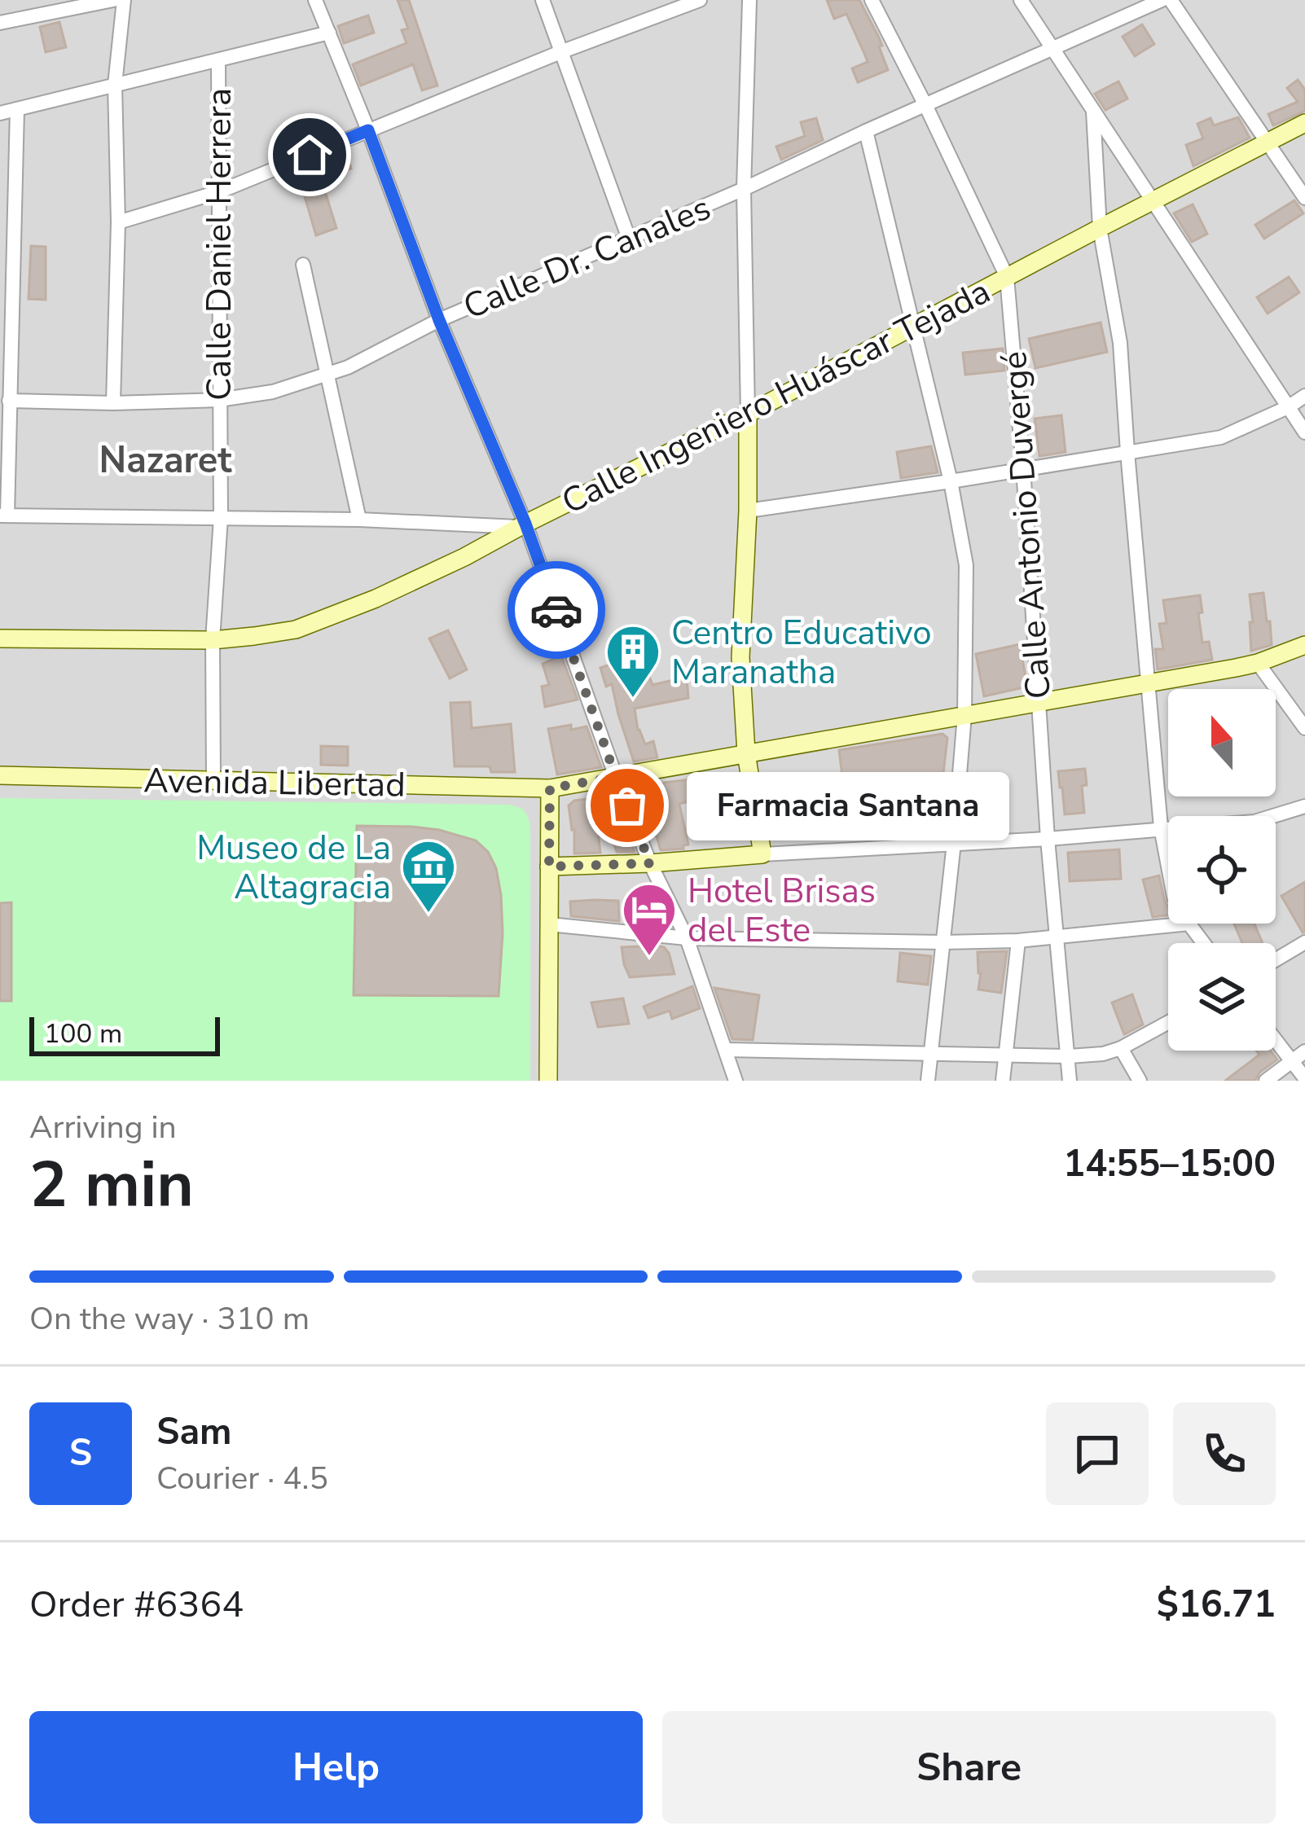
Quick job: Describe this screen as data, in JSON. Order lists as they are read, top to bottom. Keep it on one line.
{"streets":{"main road":["Calle Ingeniero Huáscar Tejada","Avenida Libertad"],"street":["Calle Daniel Herrera","Calle Dr. Canales","Calle Antonio Duvergé"]},"crossings":[["Calle Daniel Herrera","Calle Dr. Canales"],["Calle Daniel Herrera","Calle Ingeniero Huáscar Tejada"],["Calle Daniel Herrera","Avenida Libertad"],["Calle Dr. Canales","Calle Antonio Duvergé"],["Calle Ingeniero Huáscar Tejada","Calle Antonio Duvergé"],["Calle Antonio Duvergé","Avenida Libertad"]],"districts":["Nazaret"],"places":{"building":["Centro Educativo Maranatha"],"other":["Farmacia Santana"],"museum":["Museo de La Altagracia"],"hotel":["Hotel Brisas del Este"]},"scale_bar":"100 m","north":"top","page":{"bubble":"Farmacia Santana","scale":"100 m","heading":["2 min","Arriving in","14:55–15:00"],"panel":["Sam","Courier · 4.5","Order #6364","$16.71"],"bar":"On the way · 310 m","round":"S","buttons":["Help","Share"]}}
